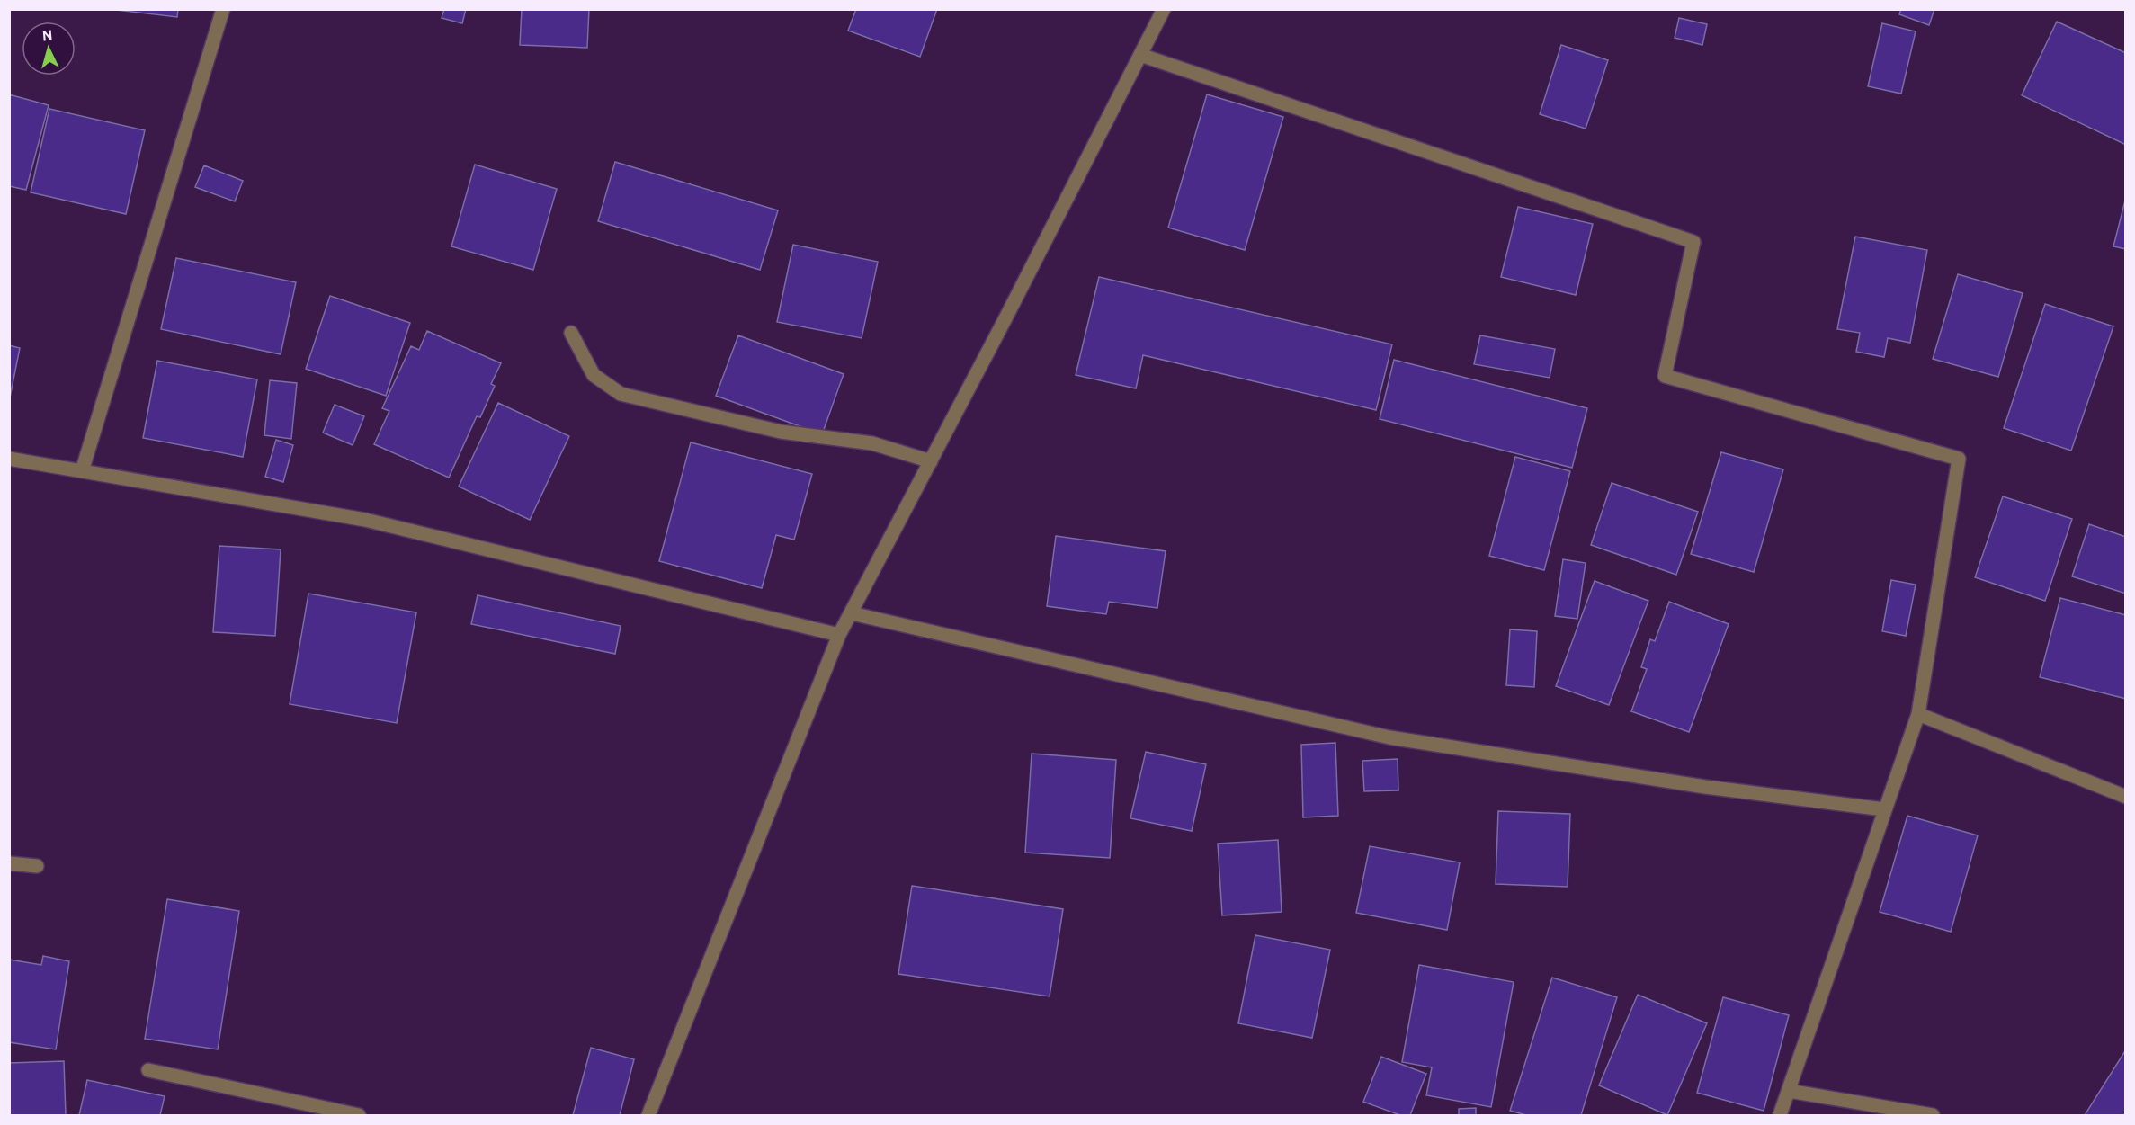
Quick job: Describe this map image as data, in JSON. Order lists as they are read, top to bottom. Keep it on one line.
{"north":"top"}
